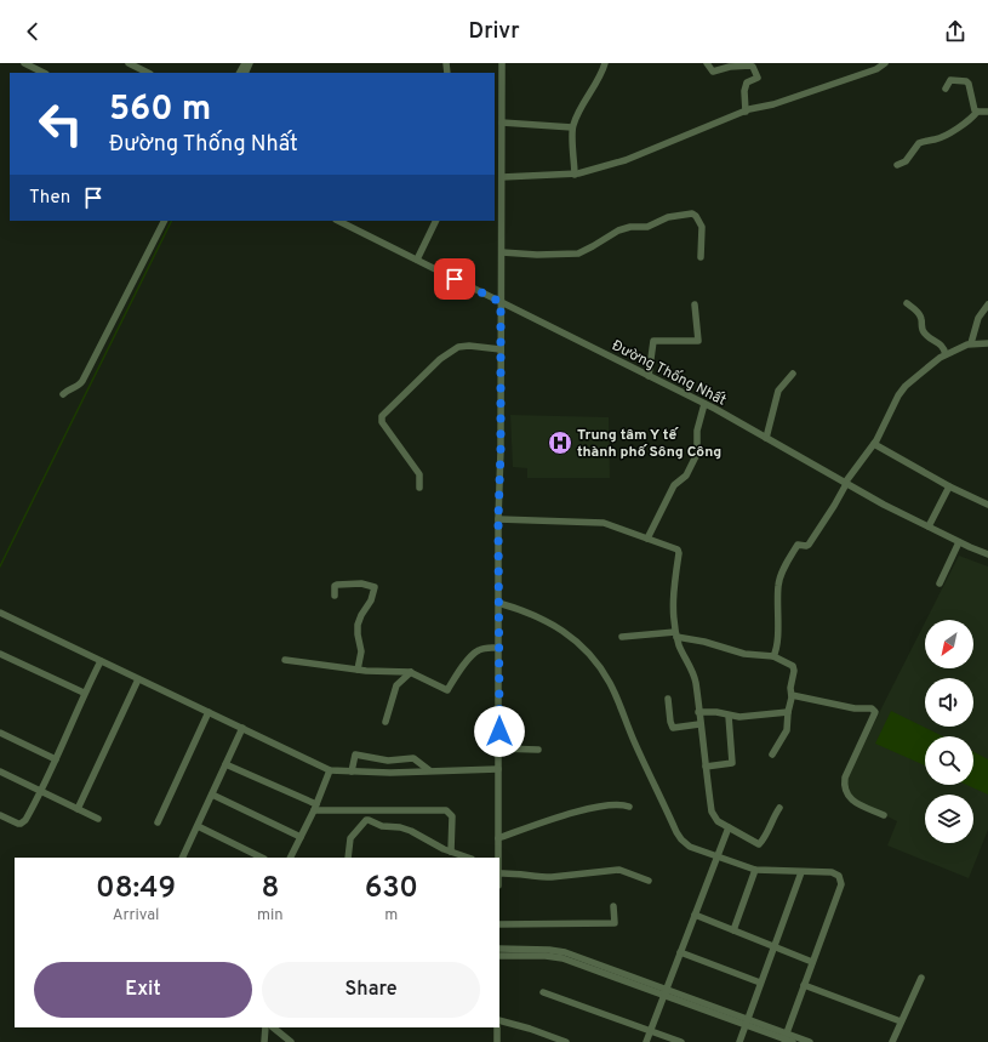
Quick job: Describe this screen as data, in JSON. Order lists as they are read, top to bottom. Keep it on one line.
{"streets":{"street":["Đường Thống Nhất"]},"places":{"hospital":["Trung tâm Y tế thành phố Sông Công"]},"north":"bottom left","page":{"header":"Drivr","turn":["560 m","Đường Thống Nhất"],"then":"Then","eta":["08:49","Arrival","8","min","630","m"],"buttons":["Exit","Share"]}}
